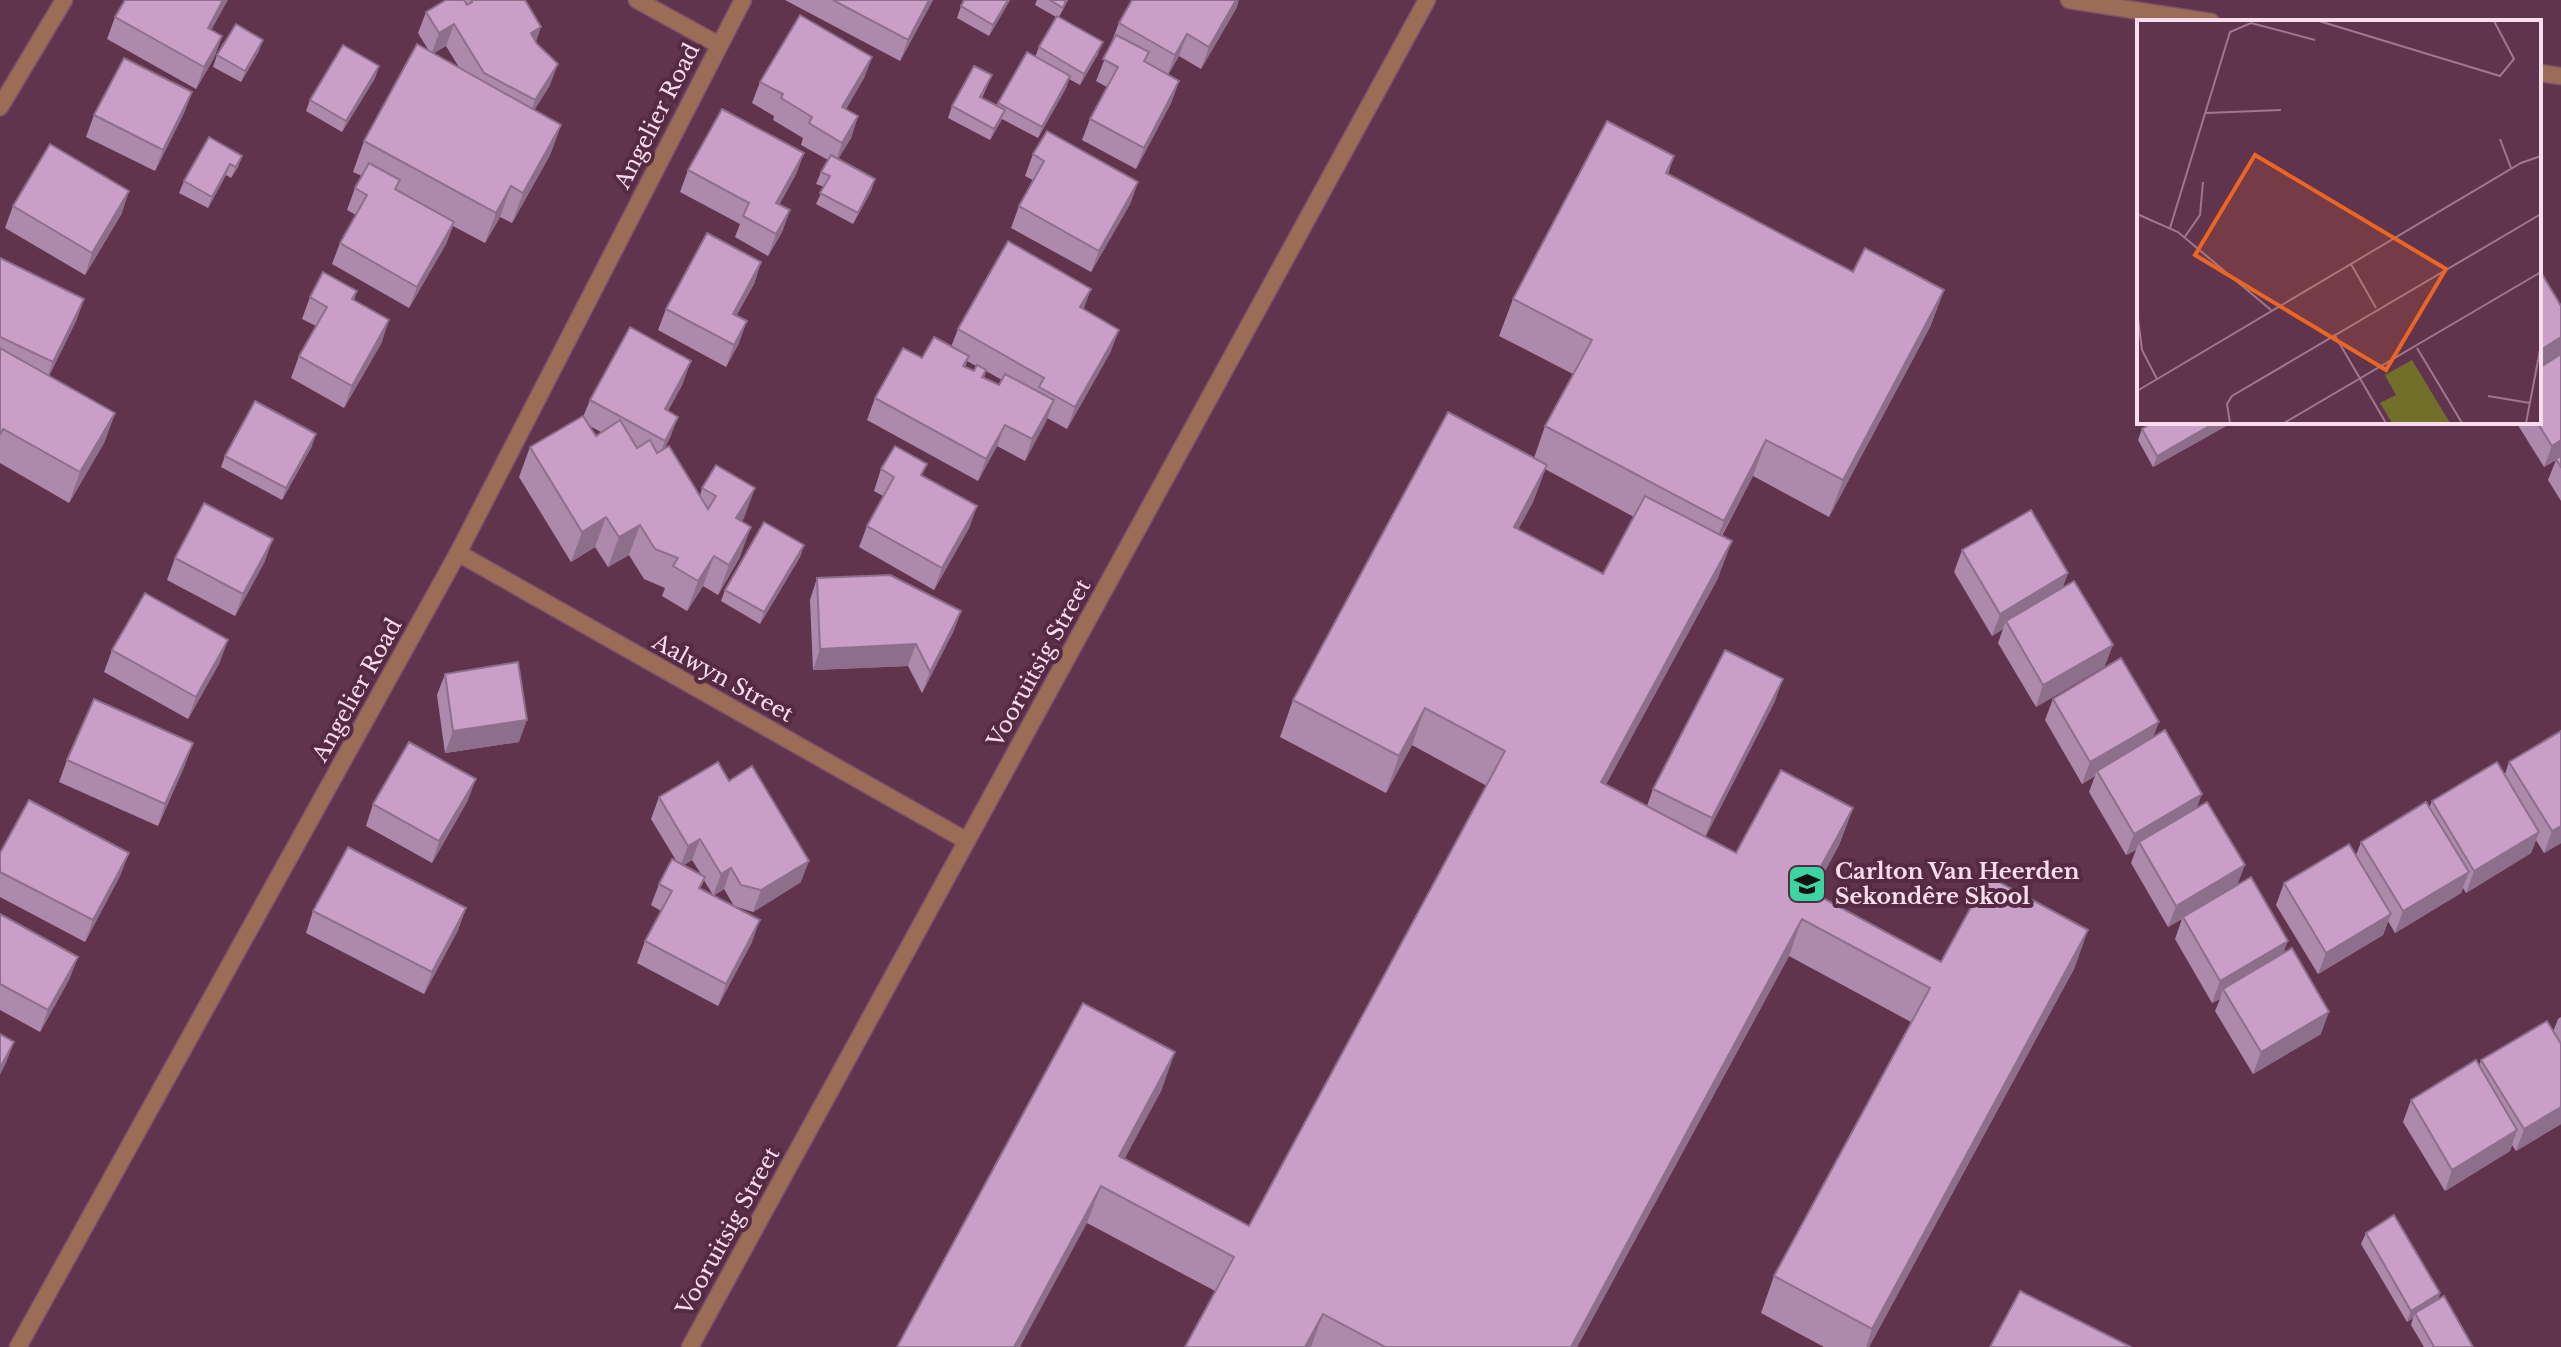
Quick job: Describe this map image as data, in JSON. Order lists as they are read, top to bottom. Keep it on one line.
{"streets":{"street":["Angelier Road","Vooruitsig Street","Aalwyn Street"]},"crossings":[["Angelier Road","Aalwyn Street"],["Vooruitsig Street","Aalwyn Street"]],"places":{"school or university":["Carlton Van Heerden Sekondêre Skool"]}}
